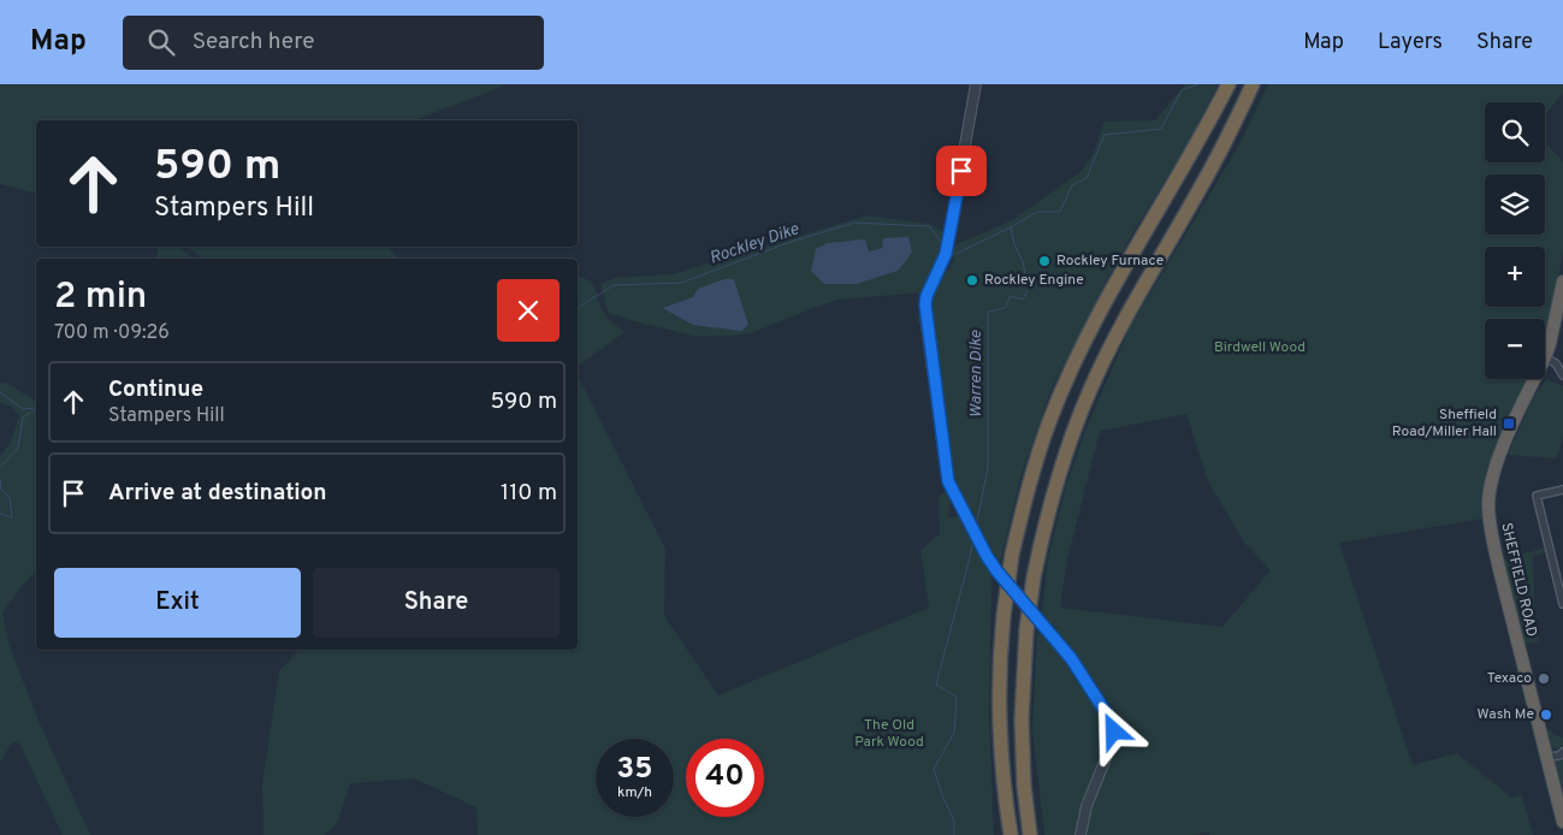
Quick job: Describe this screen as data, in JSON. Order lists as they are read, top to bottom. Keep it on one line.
{"streets":{"highway":["SHEFFIELD ROAD"]},"water":["Rockley Dike","Warren Dike"],"parks":["Birdwell Wood","The Old Park Wood"],"places":{"other":["Rockley Furnace","Rockley Engine","Texaco","Wash Me"],"transit":["Sheffield Road/Miller Hall"]},"page":{"header":"Map","search":"Search here","nav":["Map","Layers","Share"],"map_buttons":["+","−"],"turn":["590 m","Stampers Hill"],"heading":["2 min","700 m · 09:26"],"list":[{"name":"Continue","note":"Stampers Hill","value":"590 m"},{"name":"Arrive at destination","value":"110 m"}],"buttons":["Exit","Share"],"speed":"35 km/h","limit":"40"}}
